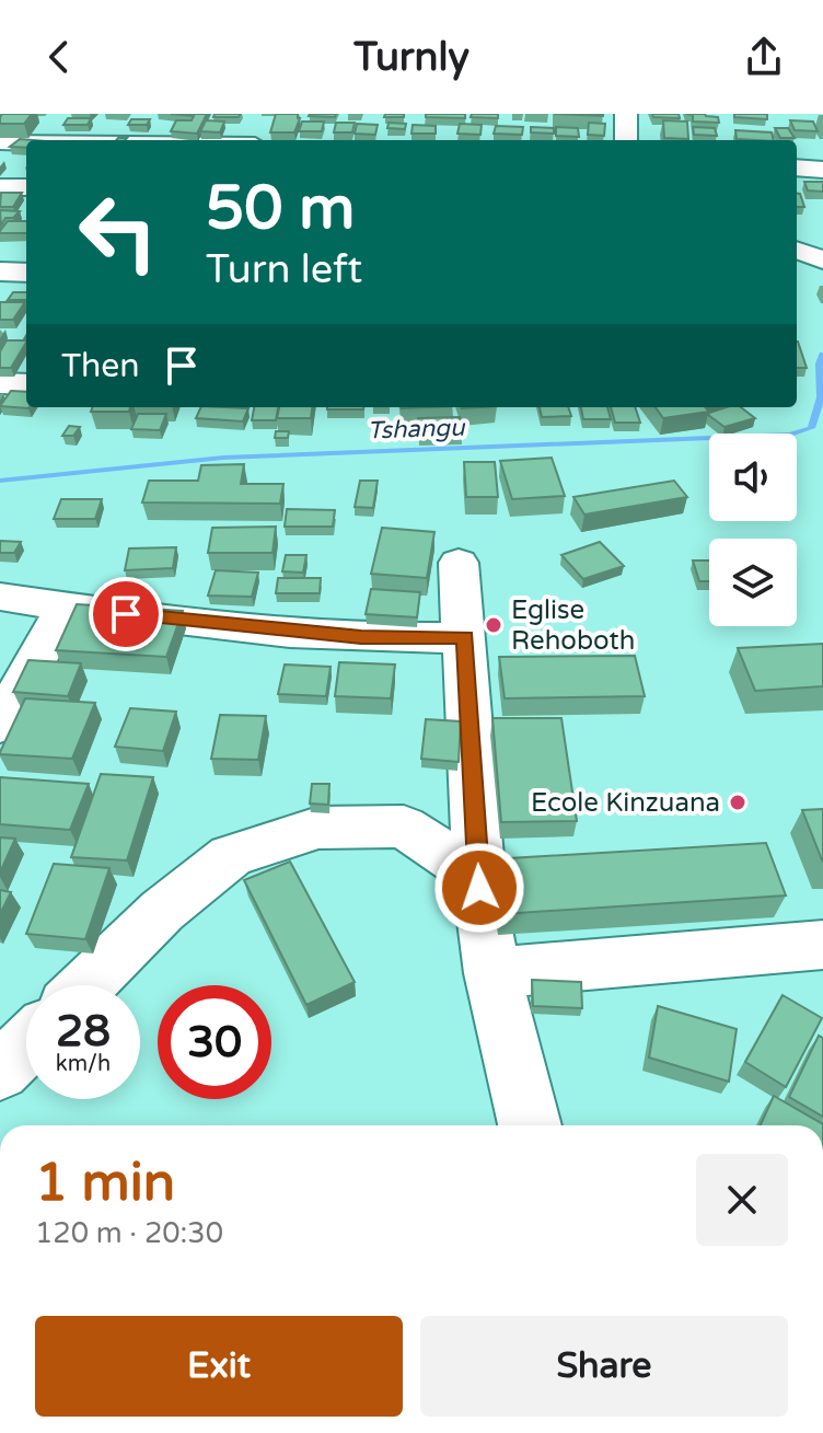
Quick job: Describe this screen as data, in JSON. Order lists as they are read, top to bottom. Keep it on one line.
{"water":["Tshangu"],"places":["Eglise Rehoboth","Ecole Kinzuana"],"page":{"header":"Turnly","turn":["50 m","Turn left"],"then":"Then","speed":"28 km/h","limit":"30","heading":["1 min","120 m · 20:30"],"buttons":["Exit","Share"]}}
